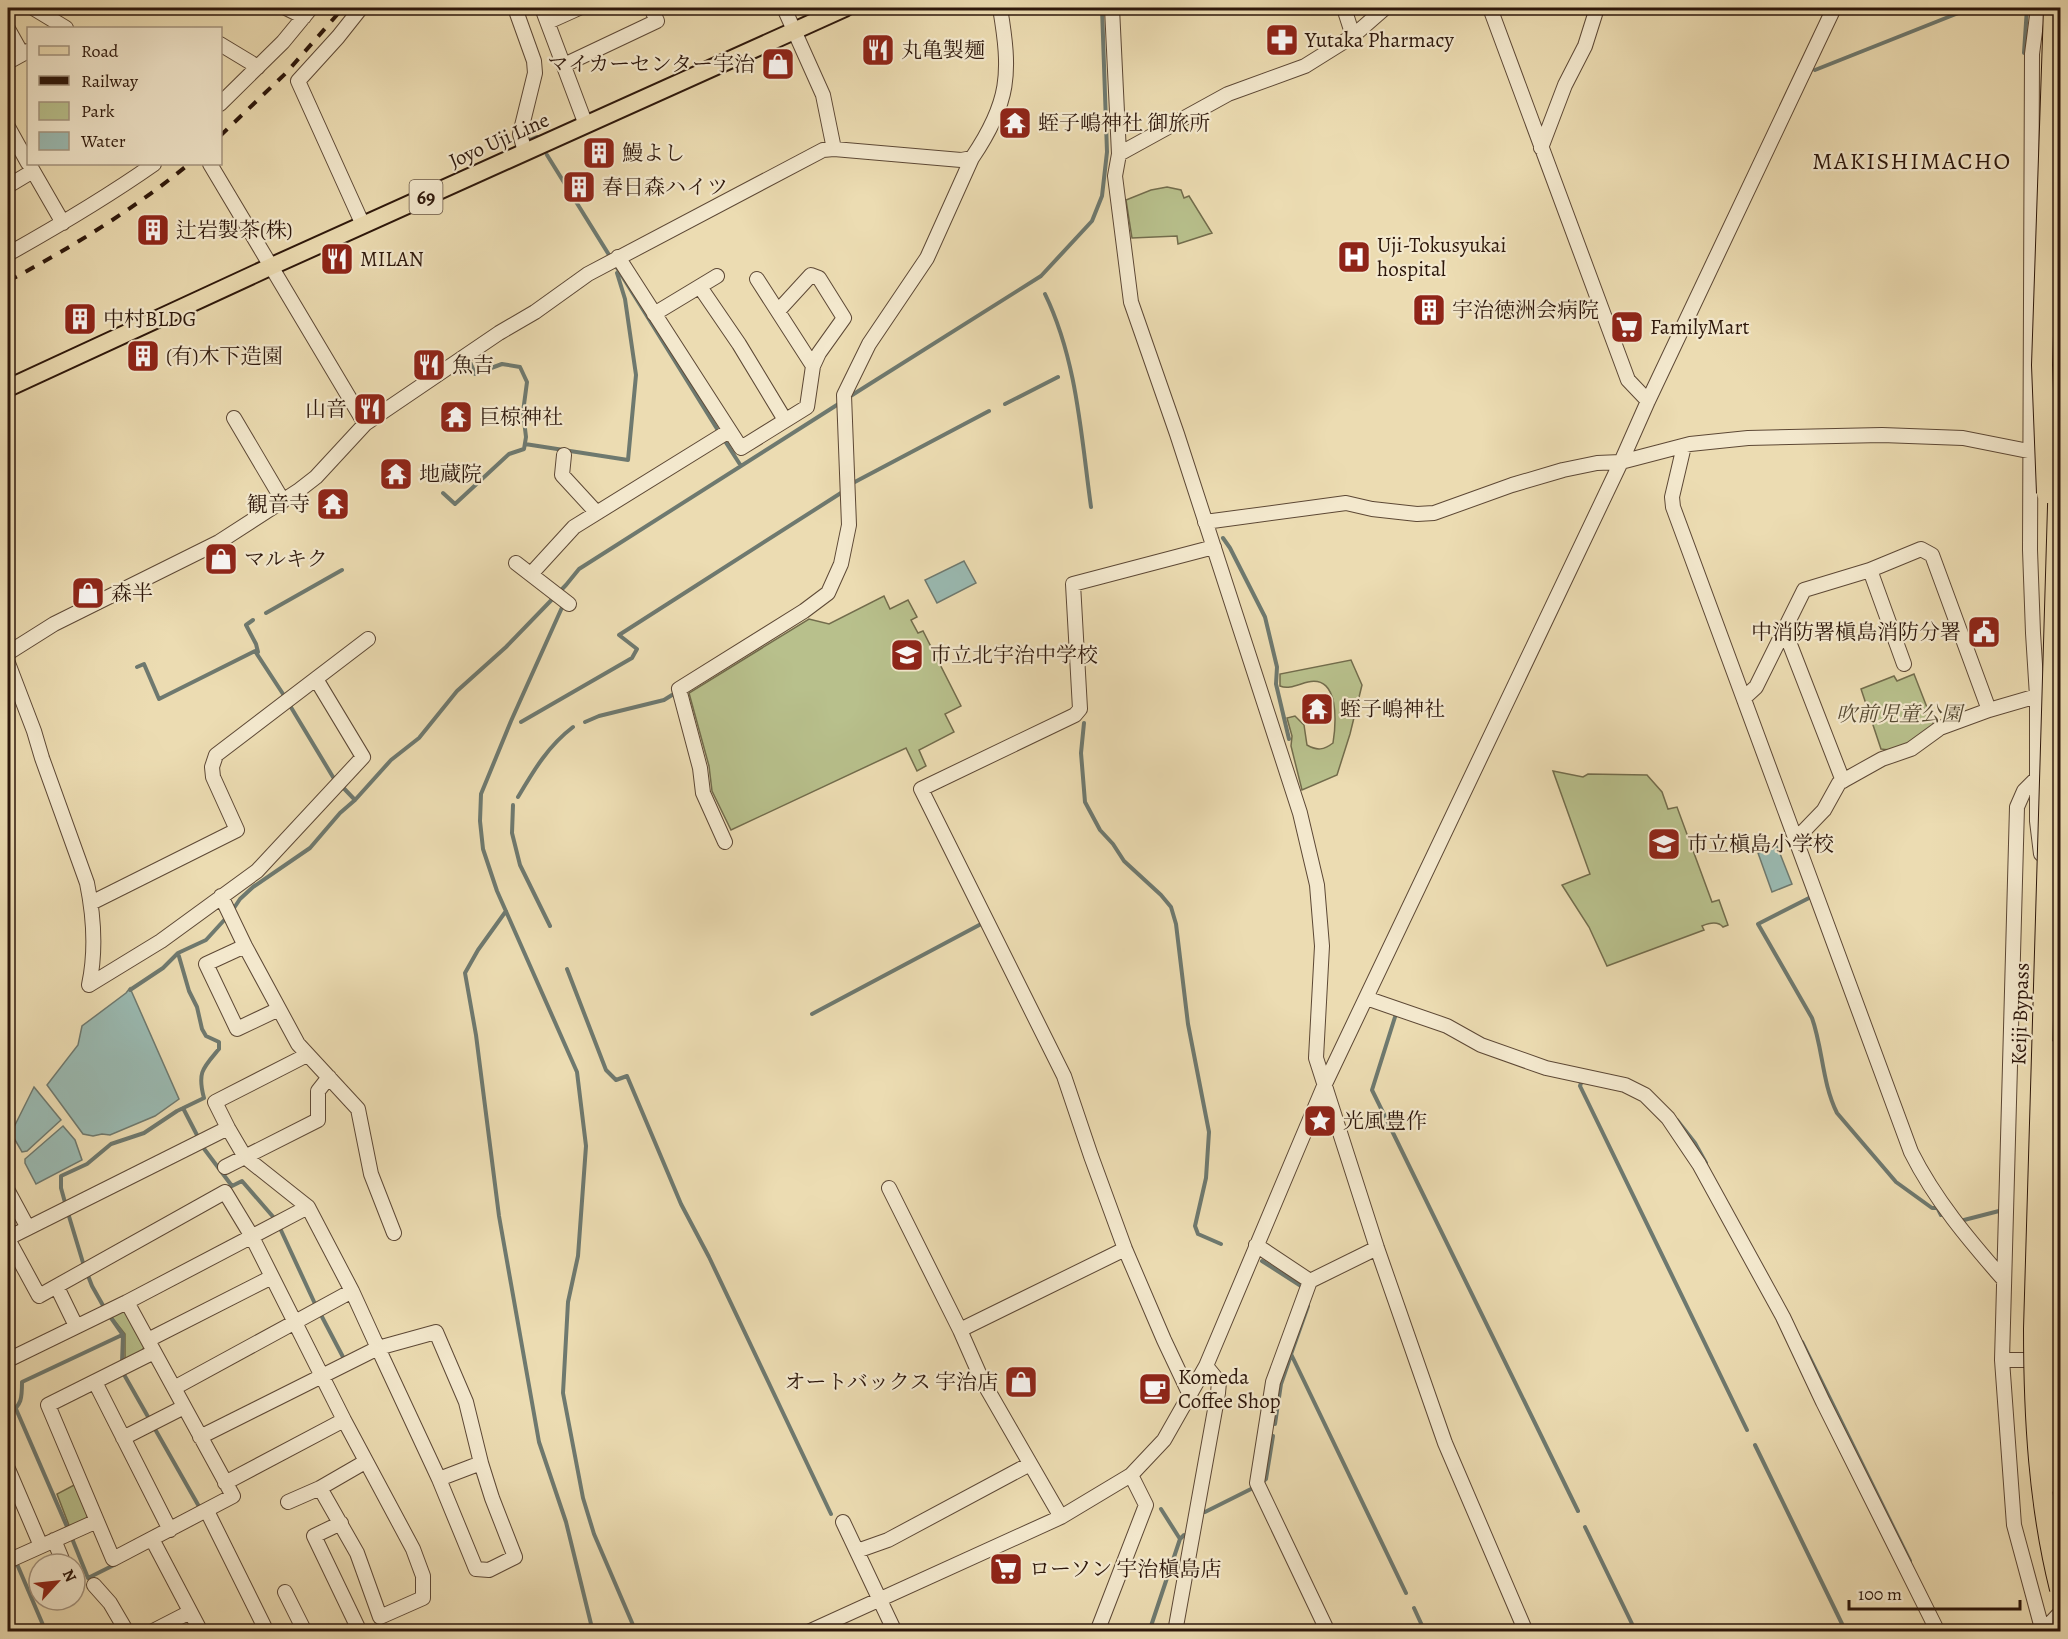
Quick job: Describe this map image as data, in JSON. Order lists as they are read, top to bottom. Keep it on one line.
{"streets":{"highway":["Keiji Bypass"],"main road":["Joyo Uji Line","69"]},"districts":["MAKISHIMACHO"],"parks":["吹前児童公園"],"places":{"pharmacy":["Yutaka Pharmacy"],"restaurant":["丸亀製麺","MILAN","魚吉","山音"],"shop":["マイカーセンター宇治","マルキク","森半","オートバックス 宇治店"],"temple":["蛭子嶋神社 御旅所","巨椋神社","地蔵院","観音寺","蛭子嶋神社"],"building":["鰻よし","春日森ハイツ","辻岩製茶(株)","宇治徳洲会病院","中村BLDG","(有)木下造園"],"hospital":["Uji-Tokusyukai hospital"],"supermarket":["FamilyMart","ローソン 宇治槇島店"],"public building":["中消防署槇島消防分署"],"school or university":["市立北宇治中学校","市立槇島小学校"],"place":["光風豊作"],"cafe":["Komeda Coffee Shop"]},"legend":["Road","Railway","Park","Water"],"scale_bar":"100 m","north":"top right"}
